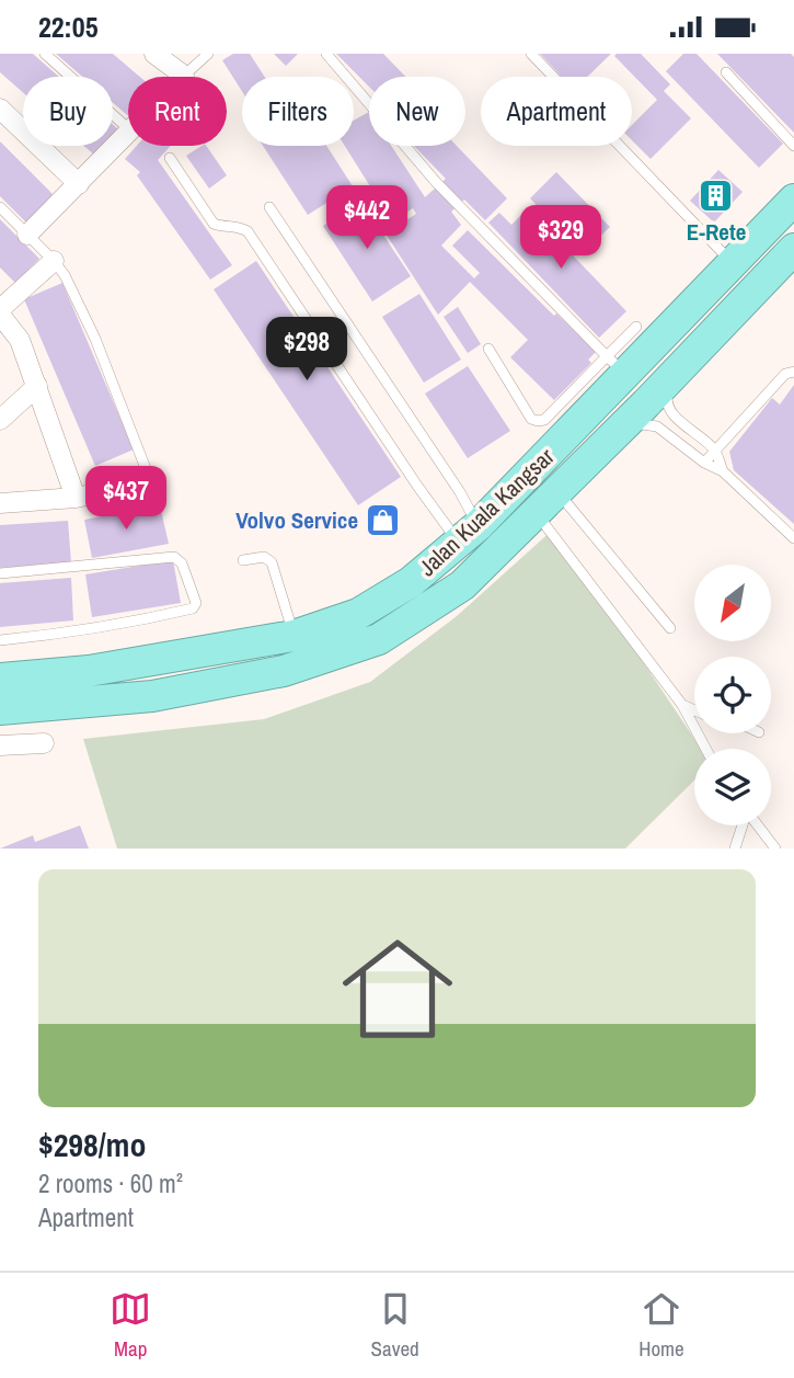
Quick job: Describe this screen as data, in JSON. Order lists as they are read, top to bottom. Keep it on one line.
{"streets":{"highway":["Jalan Kuala Kangsar"]},"places":{"building":["E-Rete"],"shop":["Volvo Service"]},"north":"bottom left","page":{"status":"22:05","chip":["Buy","Rent","Filters","New","Apartment"],"price":["$442","$329","$298","$437"],"list":[{"name":"$298/mo","note":"2 rooms · 60 m² · Apartment"}],"tabs":["Map","Saved","Home"]}}
